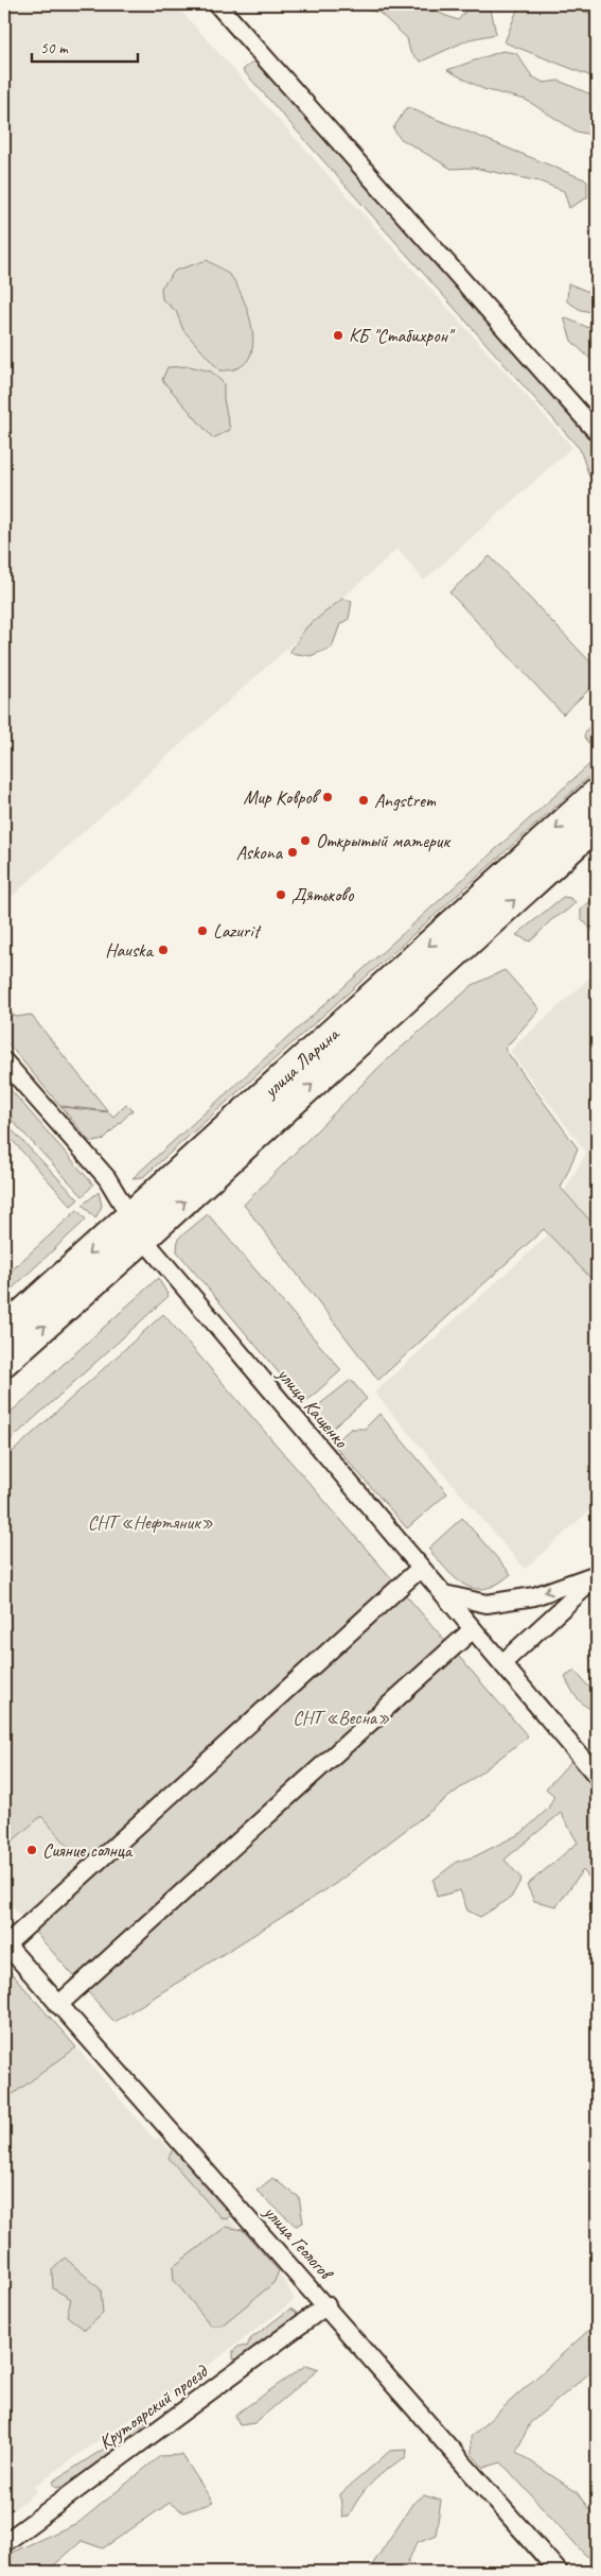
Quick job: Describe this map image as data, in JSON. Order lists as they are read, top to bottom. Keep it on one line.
{"streets":{"main road":["улица Ларина"],"street":["улица Кащенко","улица Геологов","Крутоярский проезд"]},"crossings":[["улица Ларина","улица Кащенко"],["улица Геологов","Крутоярский проезд"]],"parks":["СНТ «Нефтяник»","СНТ «Весна»"],"places":["КБ \"Стабихрон\"","Мир Ковров","Angstrem","Открытый материк","Askona","Дятьково","Lazurit","Hauska","Сияние солнца"],"scale_bar":"50 m"}
